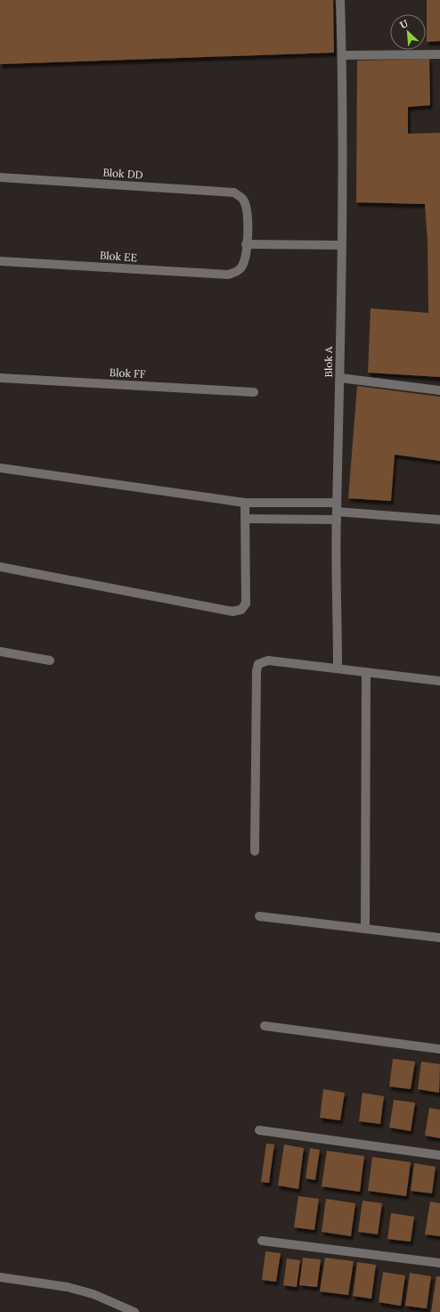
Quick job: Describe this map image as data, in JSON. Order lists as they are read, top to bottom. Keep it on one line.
{"streets":{"street":["Blok DD","Blok EE","Blok A","Blok FF"]},"crossings":[["Blok DD","Blok EE"]],"north":"top left"}
